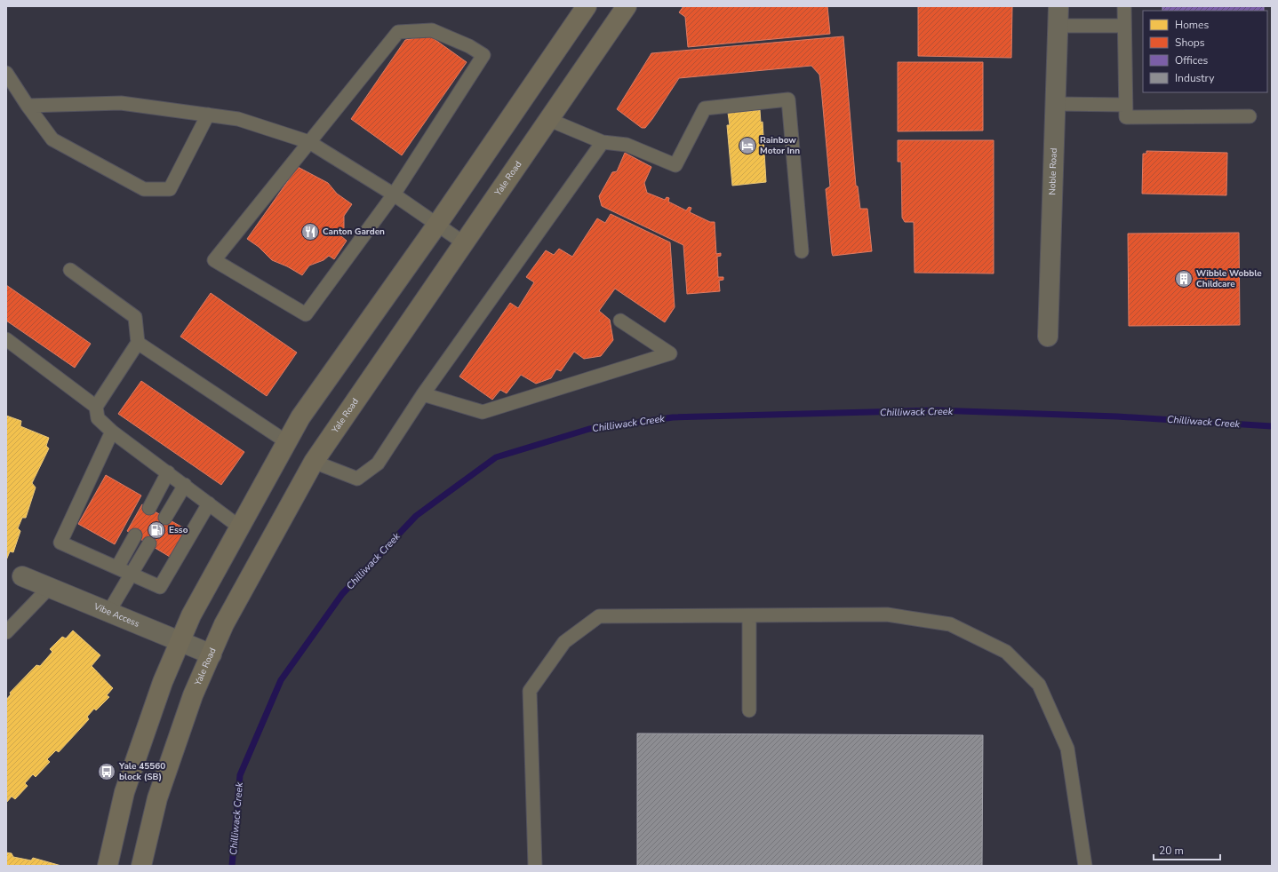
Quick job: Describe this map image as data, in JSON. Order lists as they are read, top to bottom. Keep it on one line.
{"streets":{"main road":["Yale Road"],"street":["Noble Road","Vibe Access"]},"crossings":[["Yale Road","Vibe Access"]],"water":["Chilliwack Creek"],"places":{"hotel":["Rainbow Motor Inn"],"restaurant":["Canton Garden"],"building":["Wibble Wobble Childcare"],"fuel station":["Esso"],"bus stop":["Yale 45560 block (SB)"]},"legend":["Homes","Shops","Offices","Industry"],"scale_bar":"20 m"}
